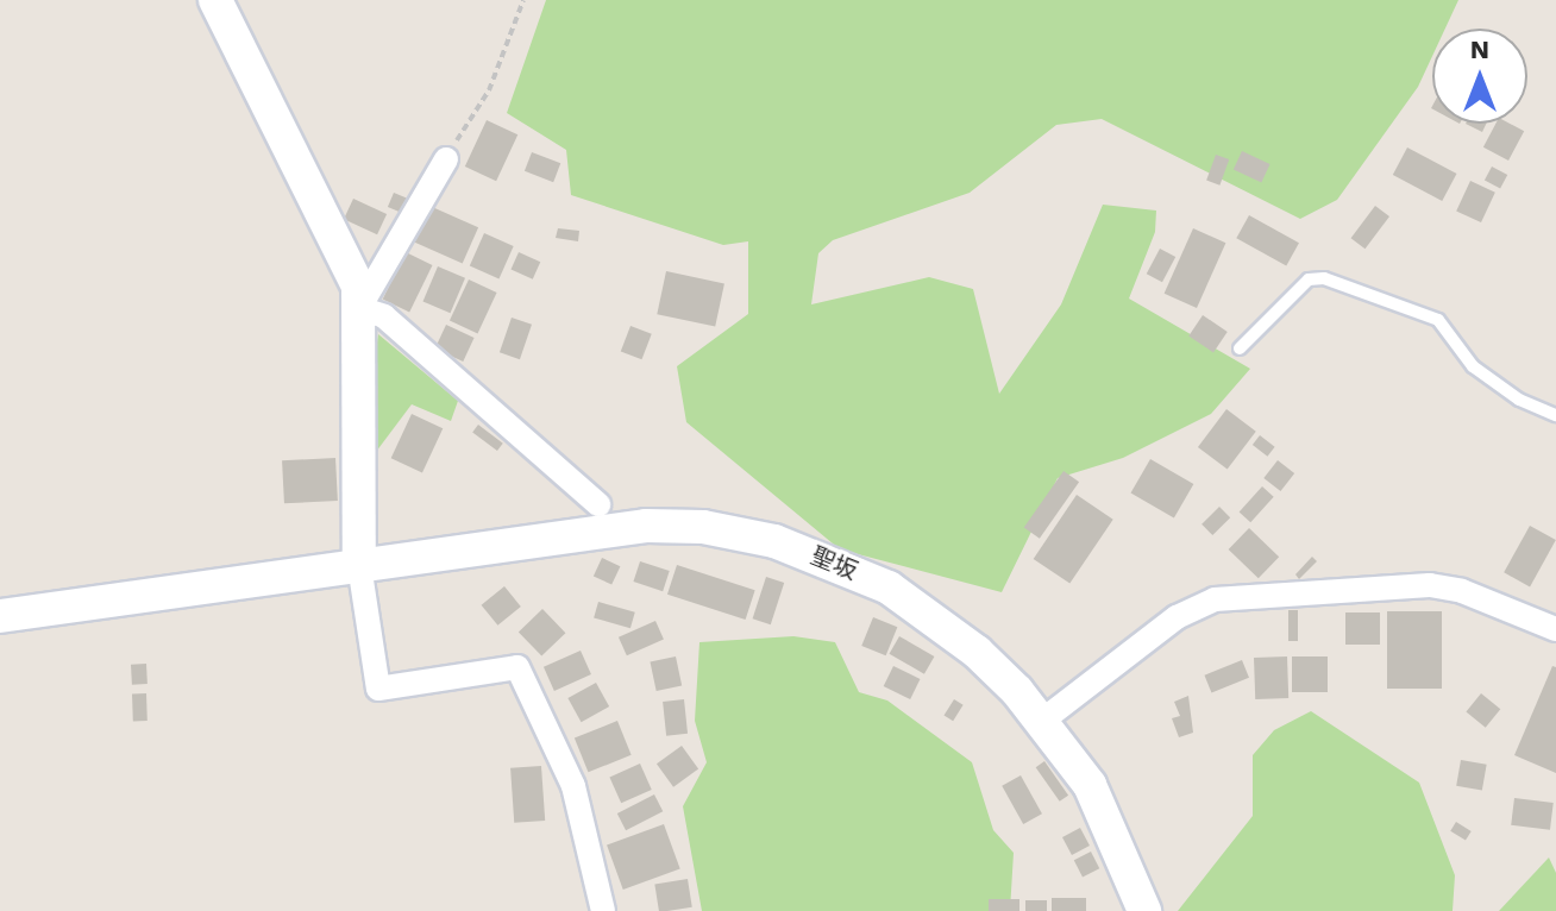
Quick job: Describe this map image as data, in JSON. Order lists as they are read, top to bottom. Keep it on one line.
{"streets":{"street":["聖坂"]},"north":"top"}
